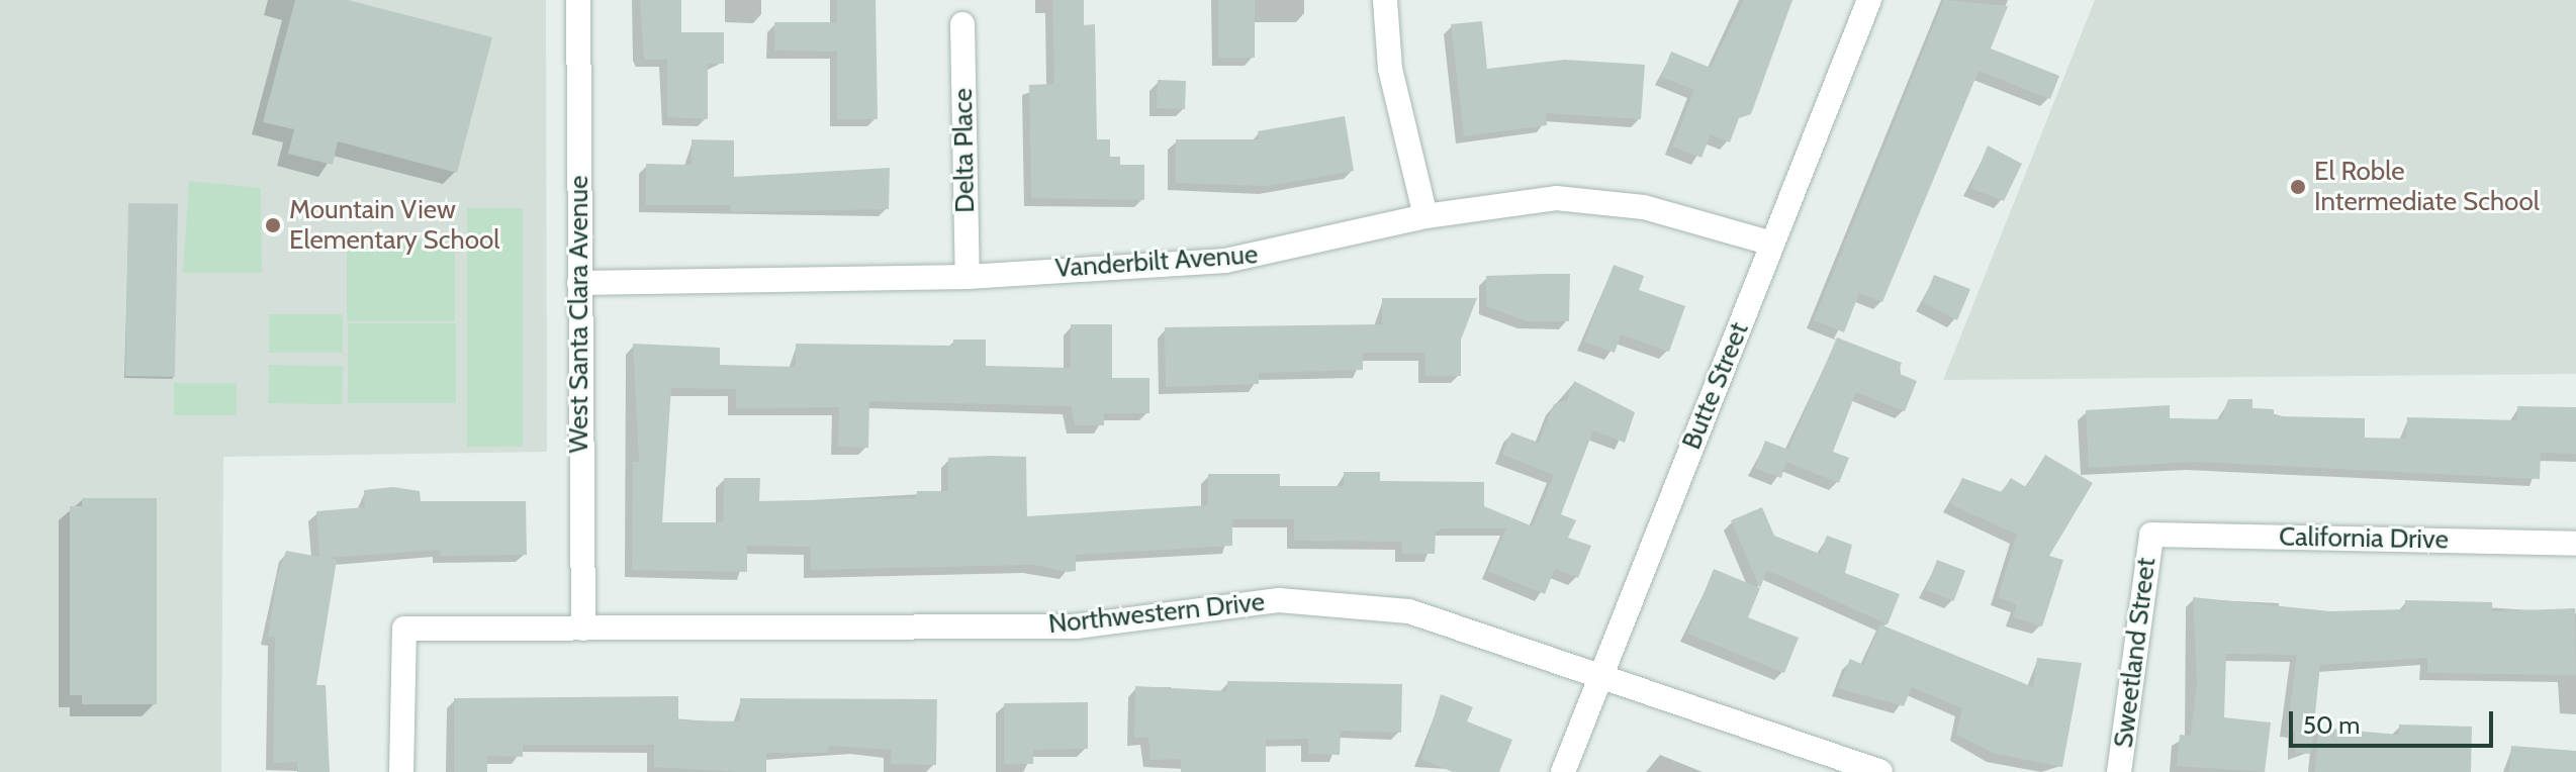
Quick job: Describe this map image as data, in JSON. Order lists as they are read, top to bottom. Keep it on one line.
{"streets":{"street":["Delta Place","Vanderbilt Avenue","West Santa Clara Avenue","Butte Street","California Drive","Northwestern Drive","Sweetland Street"]},"crossings":[["Delta Place","Vanderbilt Avenue"],["Vanderbilt Avenue","West Santa Clara Avenue"],["Vanderbilt Avenue","Butte Street"],["West Santa Clara Avenue","Northwestern Drive"],["Butte Street","Northwestern Drive"],["California Drive","Sweetland Street"]],"places":["El Roble Intermediate School","Mountain View Elementary School"],"scale_bar":"50 m"}
